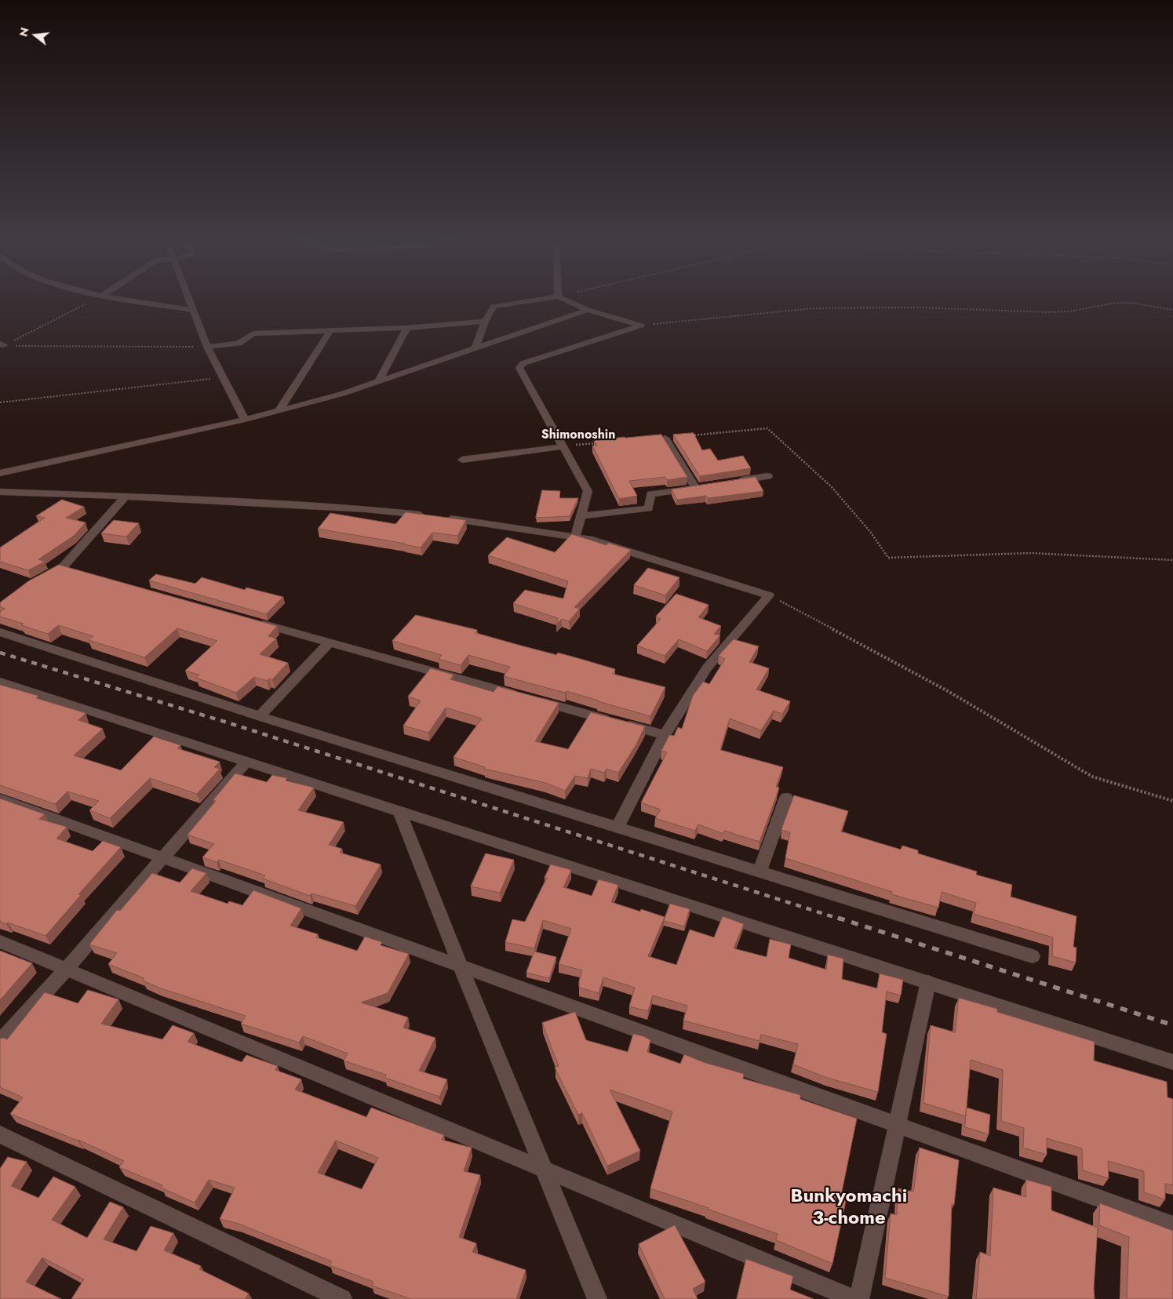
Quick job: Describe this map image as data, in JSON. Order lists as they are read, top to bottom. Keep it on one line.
{"districts":["Shimonoshin","Bunkyomachi 3-chome"],"north":"left"}
